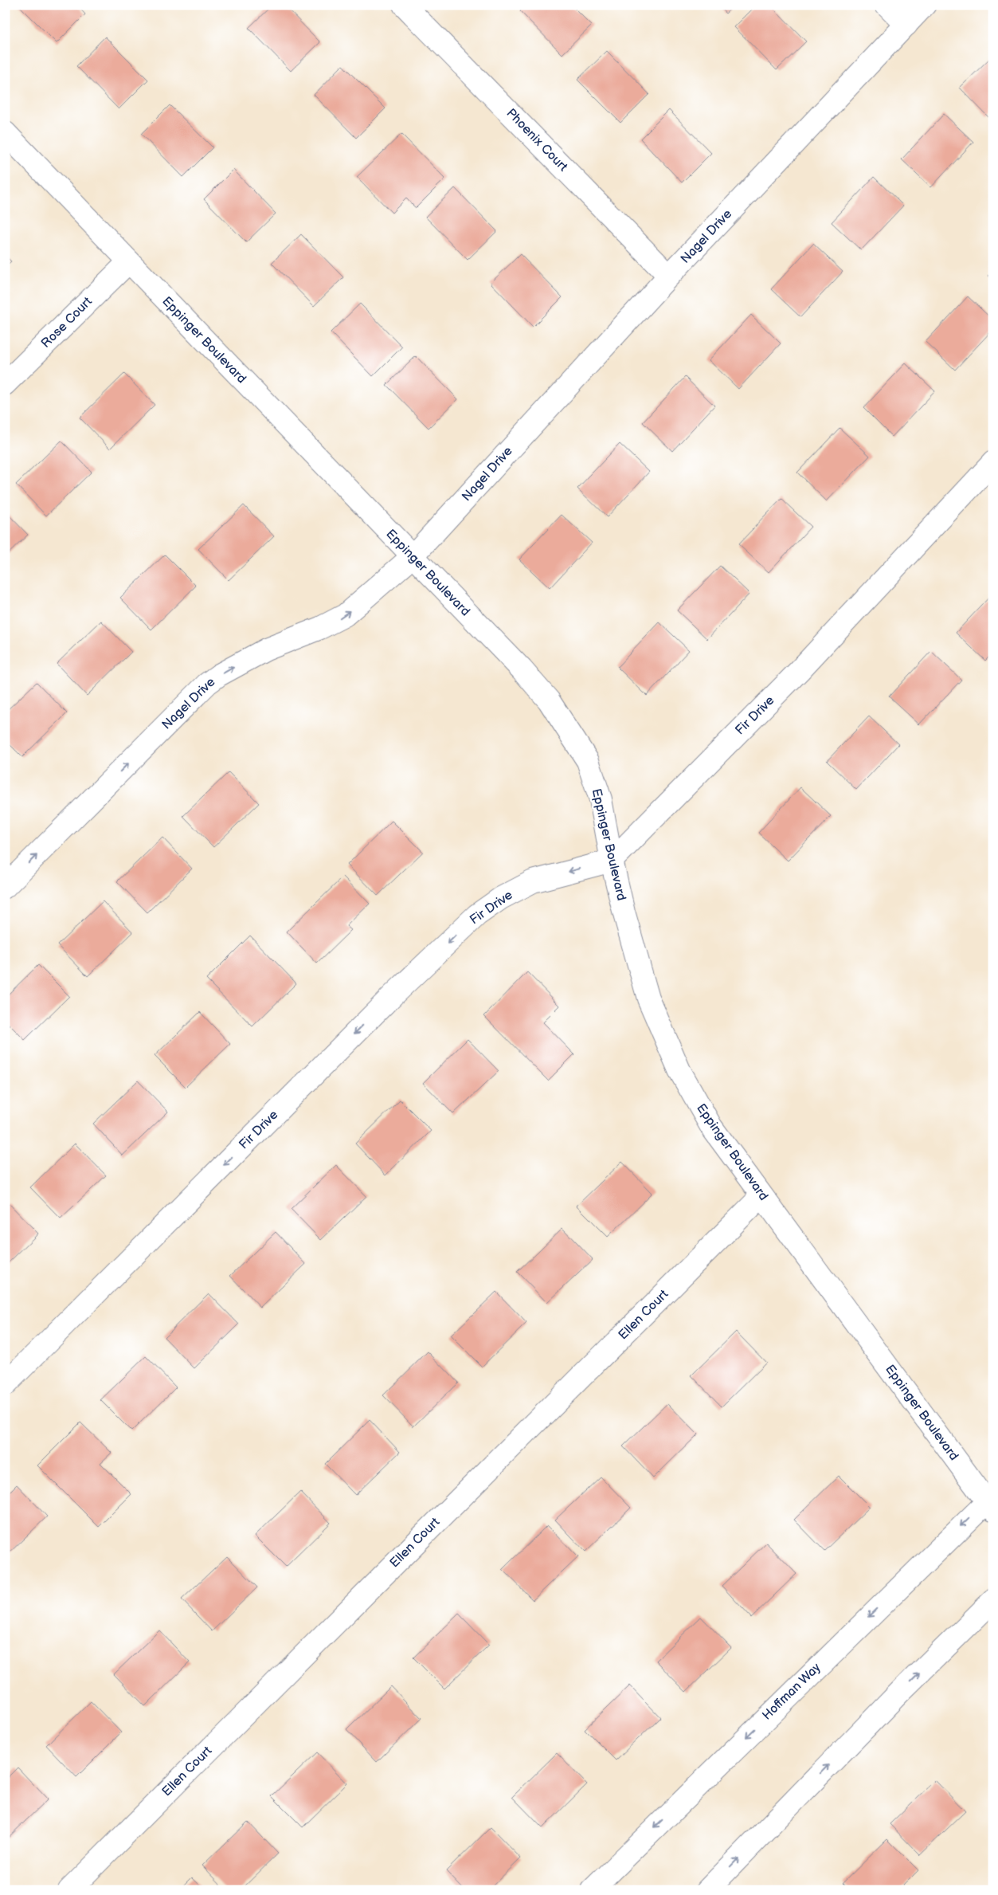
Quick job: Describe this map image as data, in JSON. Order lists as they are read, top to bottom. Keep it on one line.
{"streets":{"street":["Phoenix Court","Nagel Drive","Rose Court","Eppinger Boulevard","Fir Drive","Ellen Court","Hoffman Way"]},"crossings":[["Phoenix Court","Nagel Drive"],["Nagel Drive","Eppinger Boulevard"],["Rose Court","Eppinger Boulevard"],["Eppinger Boulevard","Fir Drive"],["Eppinger Boulevard","Ellen Court"],["Eppinger Boulevard","Hoffman Way"]],"one_way":["Nagel Drive","Fir Drive"]}
